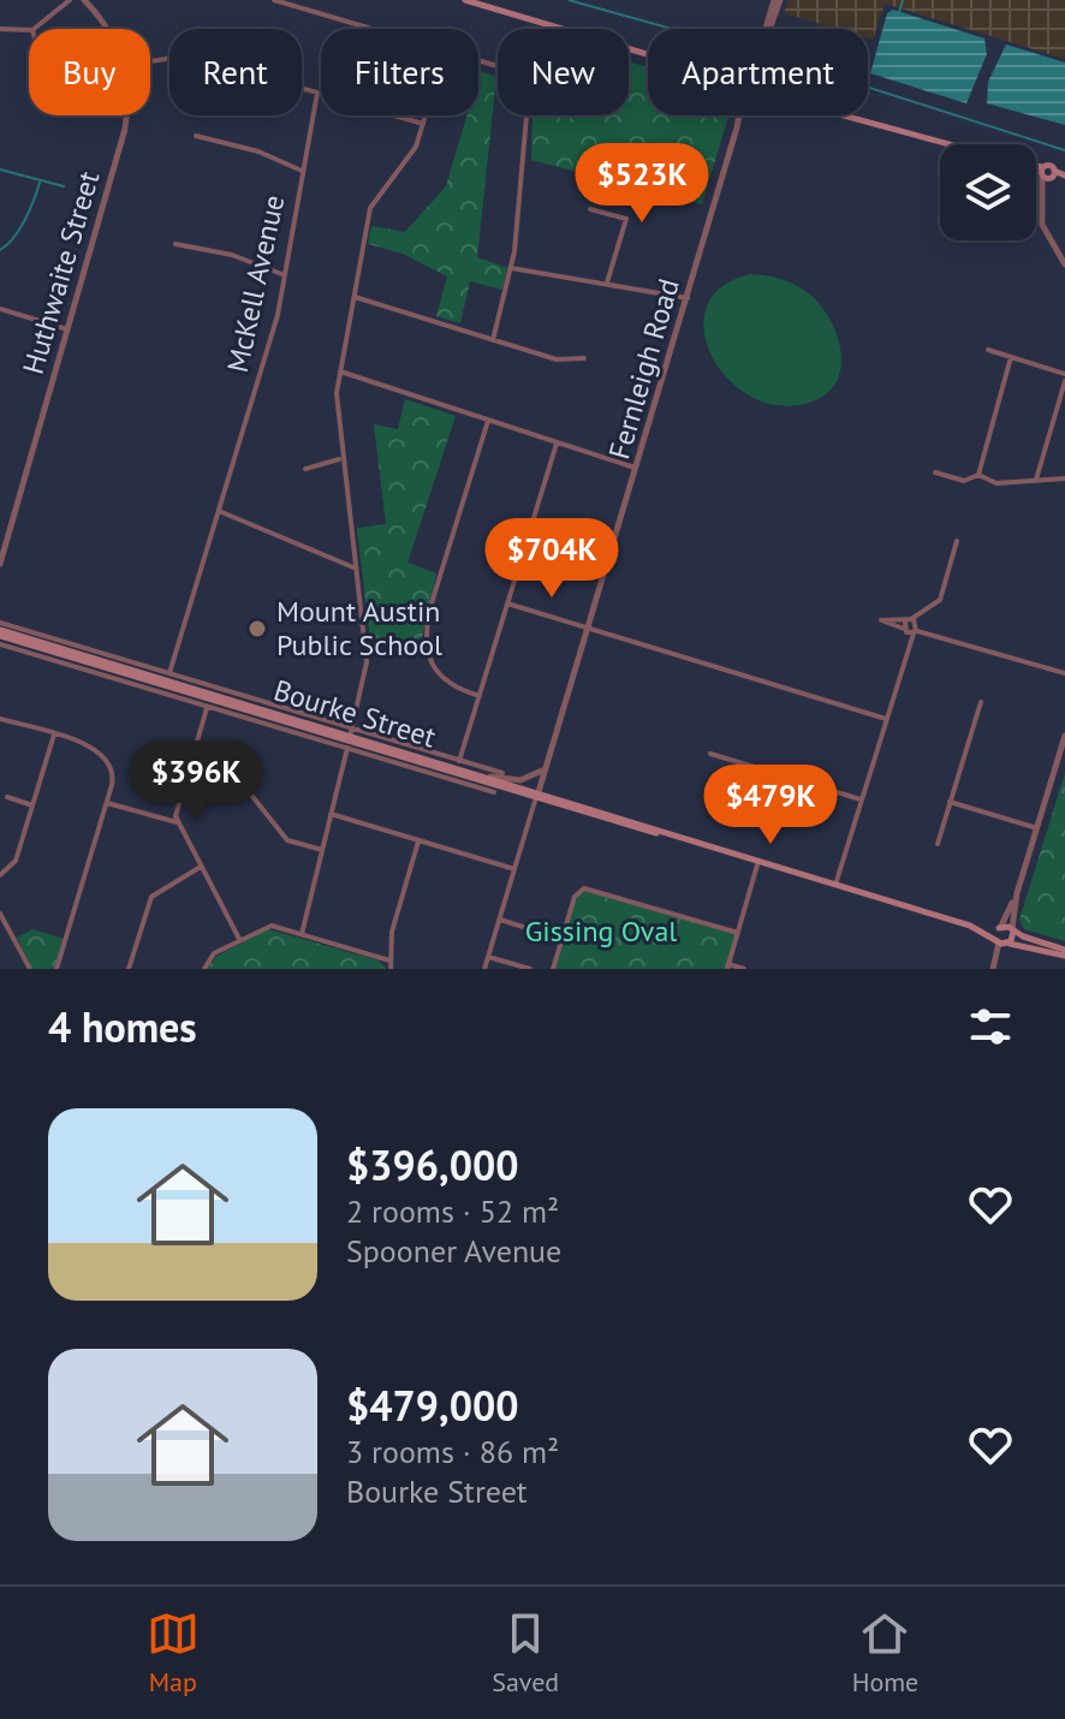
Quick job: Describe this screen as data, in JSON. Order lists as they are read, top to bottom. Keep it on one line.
{"streets":{"main road":["Bourke Street"],"street":["Huthwaite Street","McKell Avenue","Fernleigh Road"]},"crossings":[["McKell Avenue","Bourke Street"],["Fernleigh Road","Bourke Street"]],"parks":["Gissing Oval"],"places":["Mount Austin Public School"],"page":{"chip":["Buy","Rent","Filters","New","Apartment"],"price":["$523K","$704K","$396K","$479K"],"heading":"4 homes","list":[{"name":"$396,000","note":"2 rooms · 52 m² · Spooner Avenue"},{"name":"$479,000","note":"3 rooms · 86 m² · Bourke Street"}],"tabs":["Map","Saved","Home"]}}
